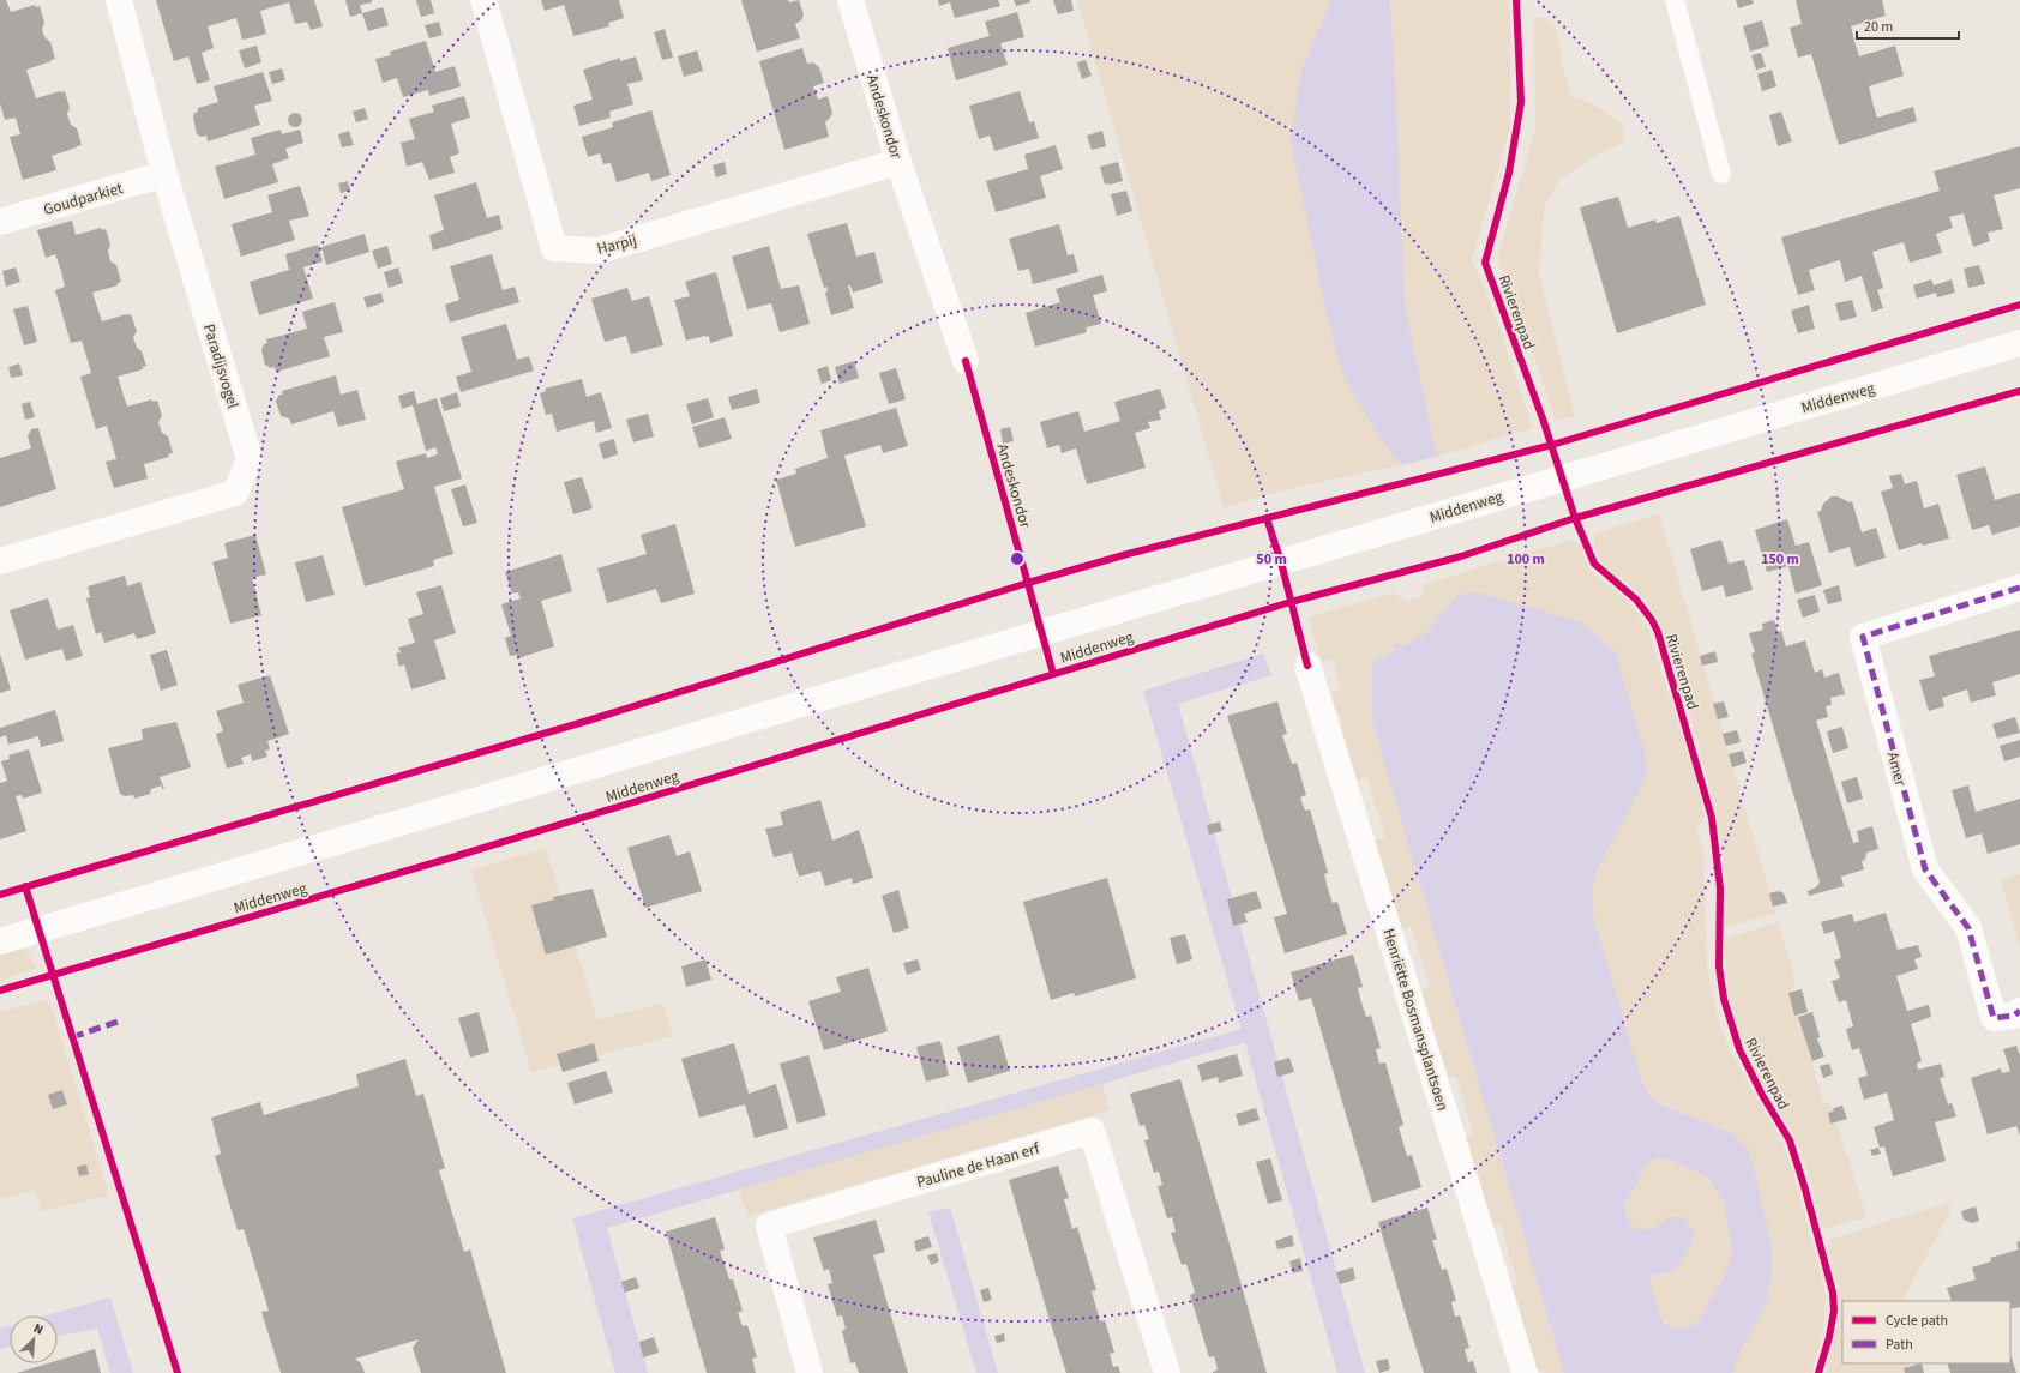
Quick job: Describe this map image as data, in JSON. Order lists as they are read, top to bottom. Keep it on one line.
{"streets":{"street":["Andeskondor","Goudparkiet","Harpij","Paradijsvogel","Middenweg","Amer","Henriëtte Bosmansplantsoen","Pauline de Haan erf"],"cycle path":["Rivierenpad"]},"crossings":[["Andeskondor","Harpij"],["Goudparkiet","Paradijsvogel"]],"legend":["Cycle path","Path"],"scale_bar":"20 m","north":"top right","rings":["50 m","100 m","150 m"]}
